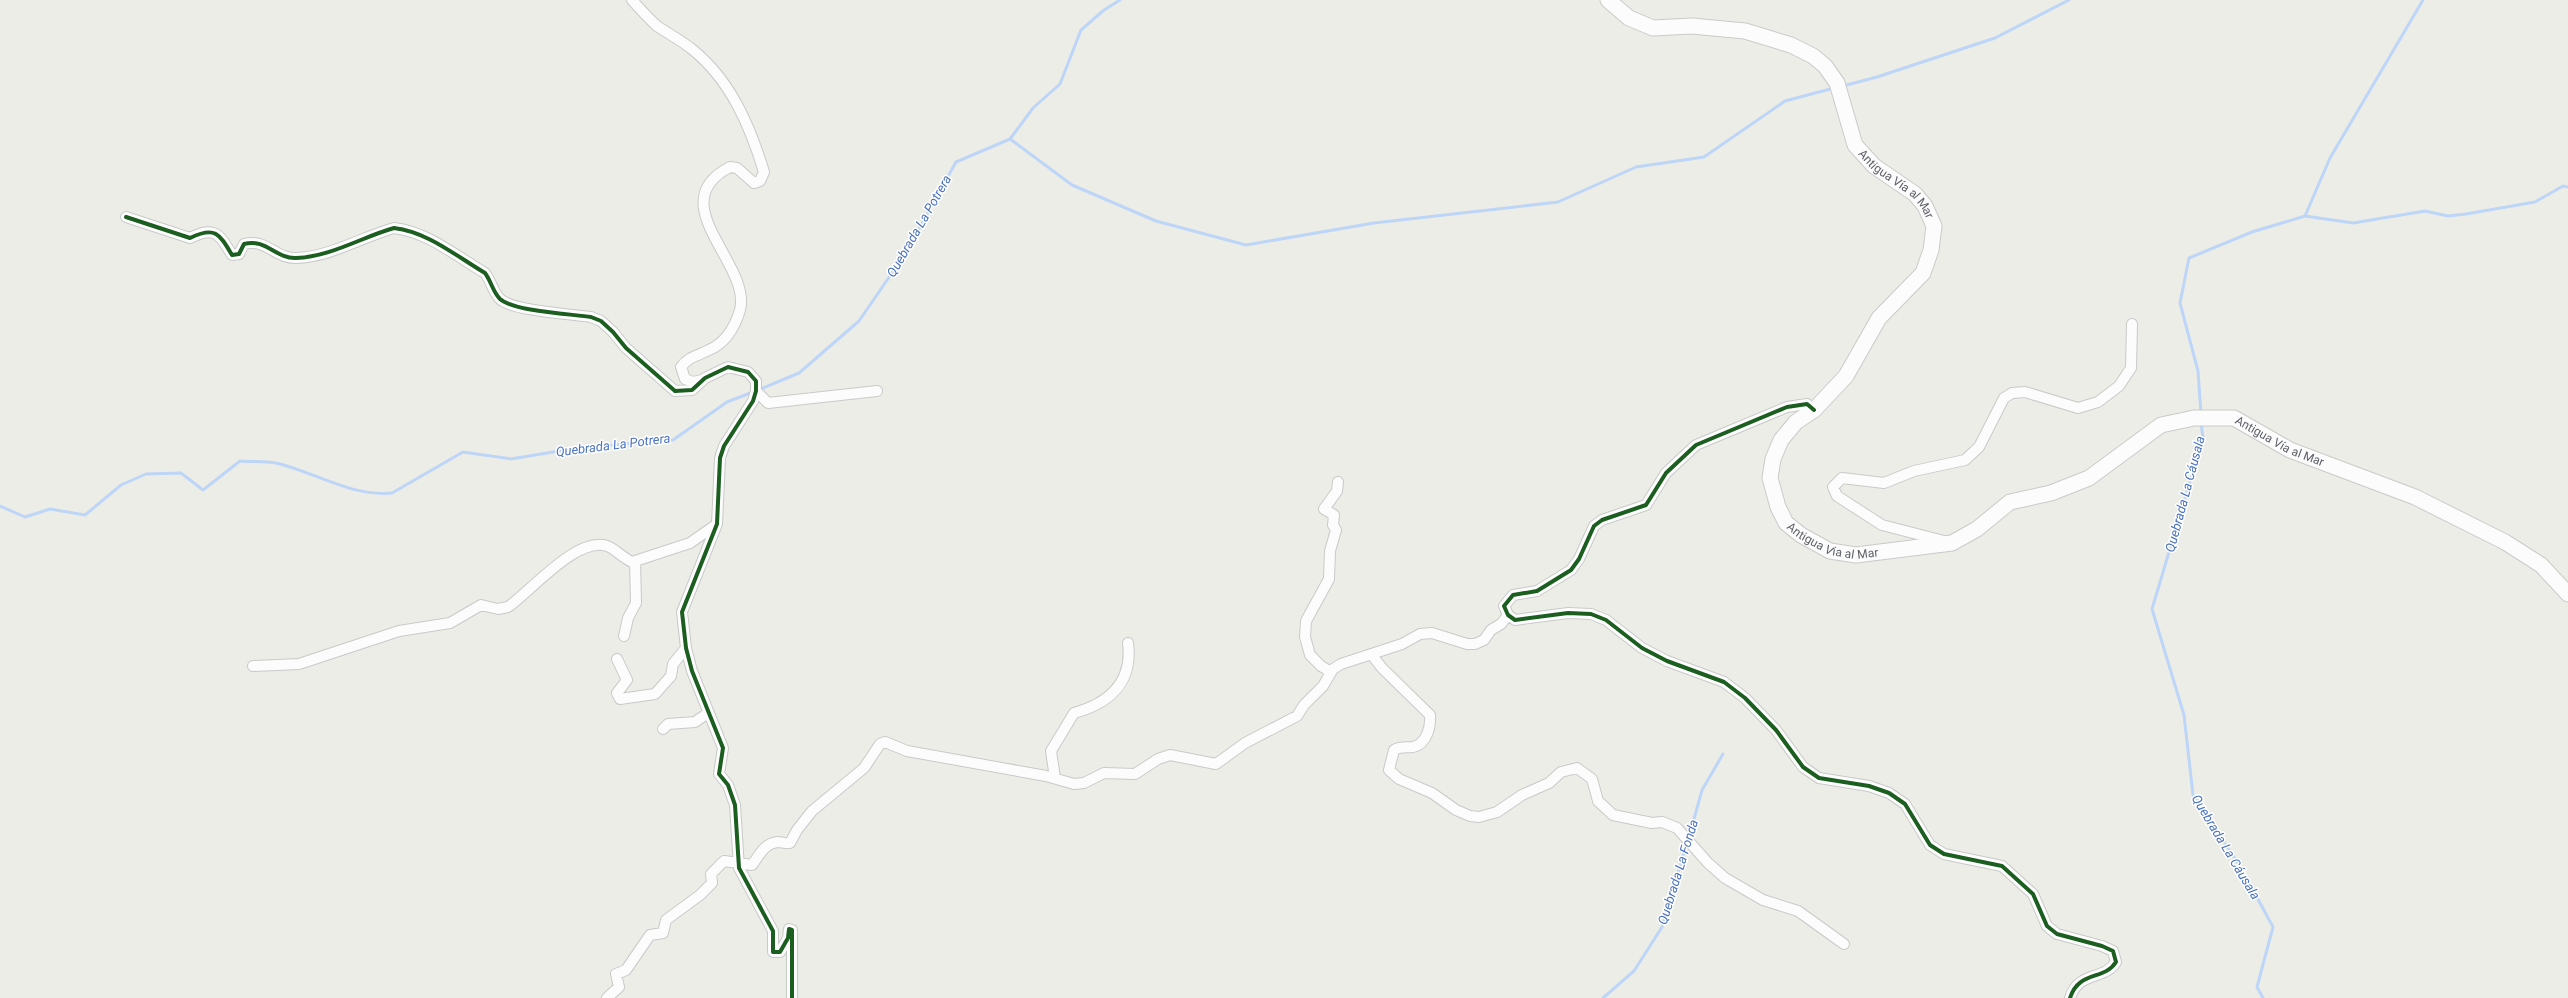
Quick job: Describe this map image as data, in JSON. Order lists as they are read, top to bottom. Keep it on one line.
{"streets":{"main road":["Antigua Vía al Mar"]},"water":["Quebrada La Potrera","Quebrada La Cáusala","Quebrada La Fonda"]}
